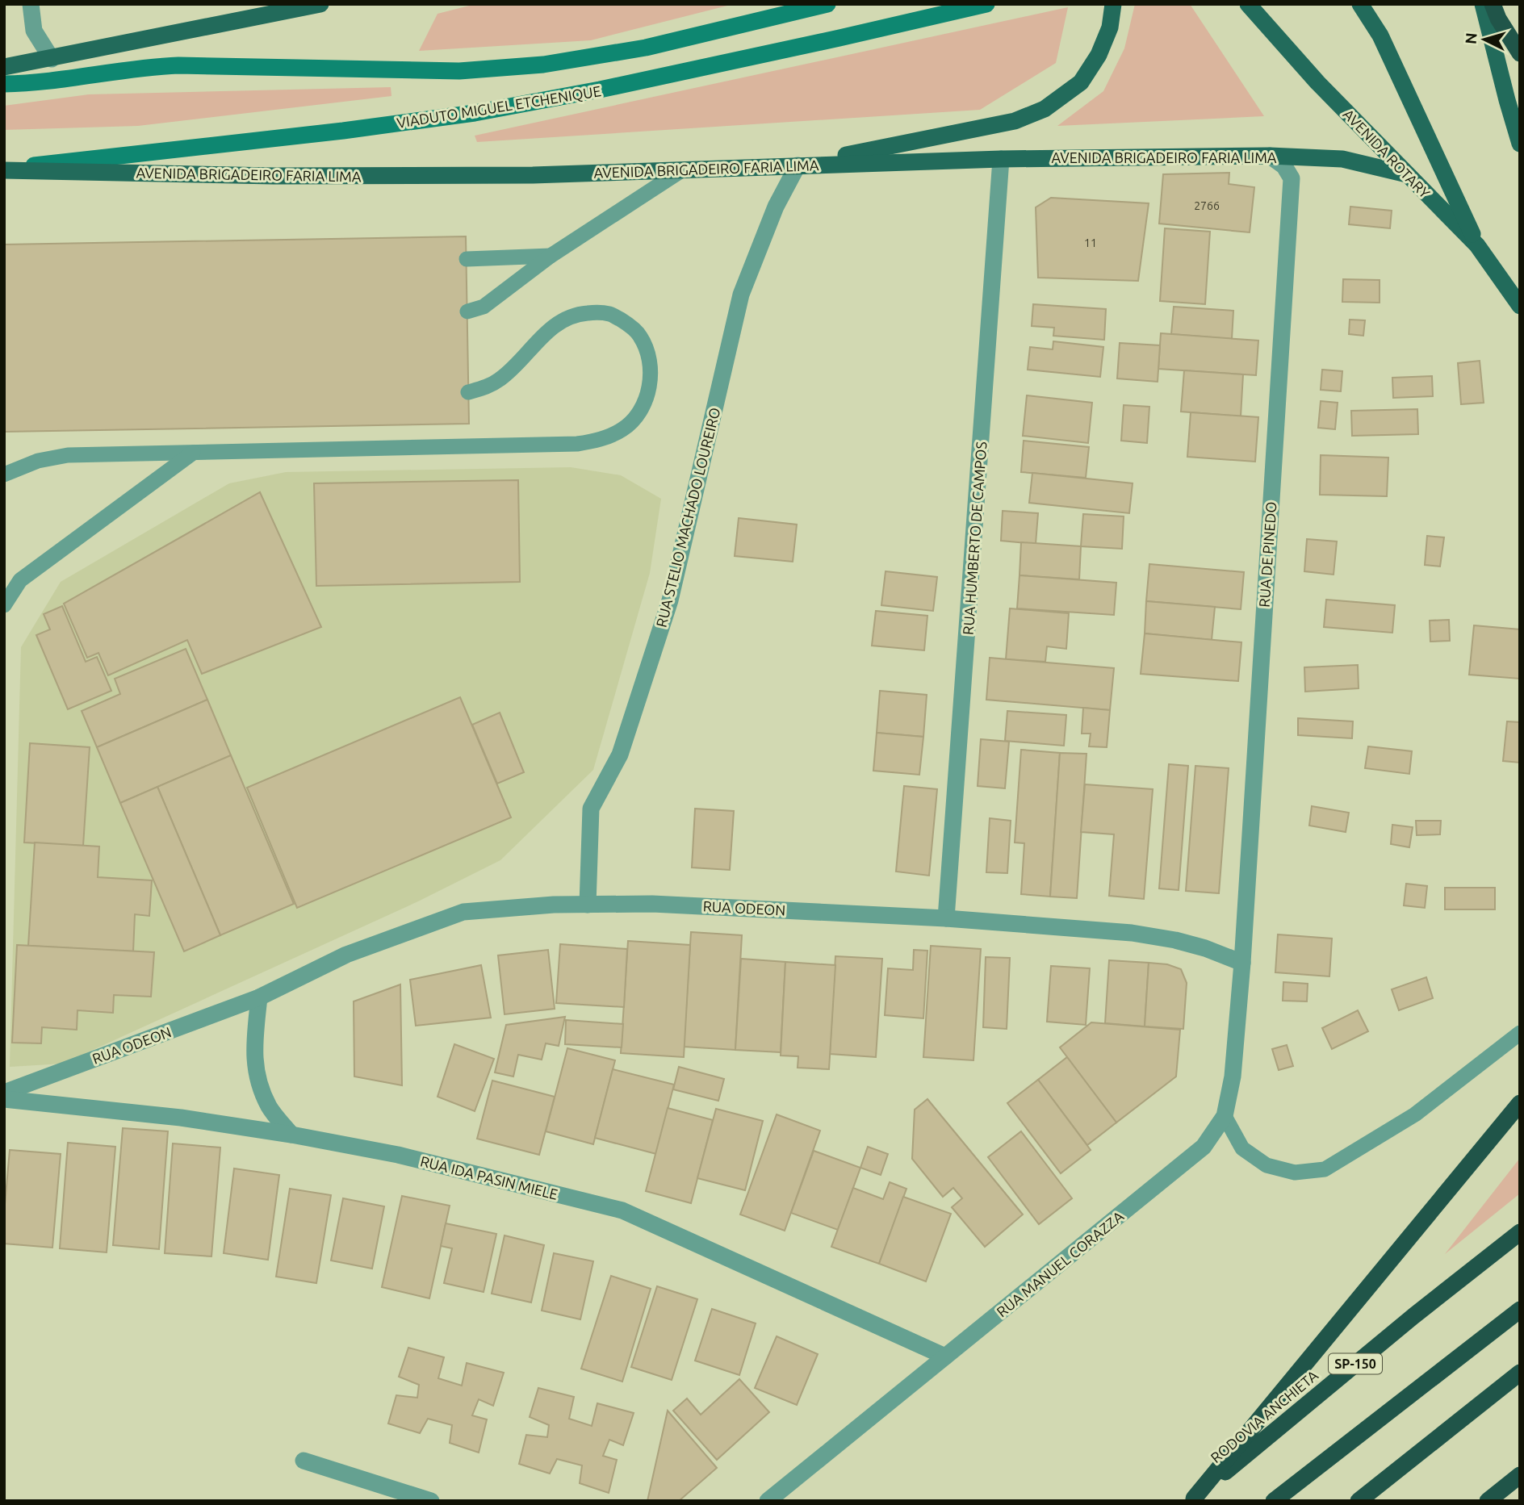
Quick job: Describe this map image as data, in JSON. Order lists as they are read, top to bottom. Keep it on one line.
{"streets":{"highway":["SP-150","RODOVIA ANCHIETA"],"main road":["AVENIDA ROTARY","AVENIDA BRIGADEIRO FARIA LIMA"],"street":["VIADUTO MIGUEL ETCHENIQUE","RUA STELIO MACHADO LOUREIRO","RUA HUMBERTO DE CAMPOS","RUA DE PINEDO","RUA ODEON","RUA IDA PASIN MIELE","RUA MANUEL CORAZZA"]},"crossings":[["VIADUTO MIGUEL ETCHENIQUE","AVENIDA BRIGADEIRO FARIA LIMA"],["AVENIDA ROTARY","AVENIDA BRIGADEIRO FARIA LIMA"],["AVENIDA BRIGADEIRO FARIA LIMA","RUA STELIO MACHADO LOUREIRO"],["AVENIDA BRIGADEIRO FARIA LIMA","RUA HUMBERTO DE CAMPOS"],["AVENIDA BRIGADEIRO FARIA LIMA","RUA DE PINEDO"],["RUA STELIO MACHADO LOUREIRO","RUA ODEON"],["RUA HUMBERTO DE CAMPOS","RUA ODEON"],["RUA DE PINEDO","RUA ODEON"],["RUA DE PINEDO","RUA MANUEL CORAZZA"],["RUA ODEON","RUA MANUEL CORAZZA"],["RUA IDA PASIN MIELE","RUA MANUEL CORAZZA"]],"house_numbers":["2766","11"],"north":"left"}
